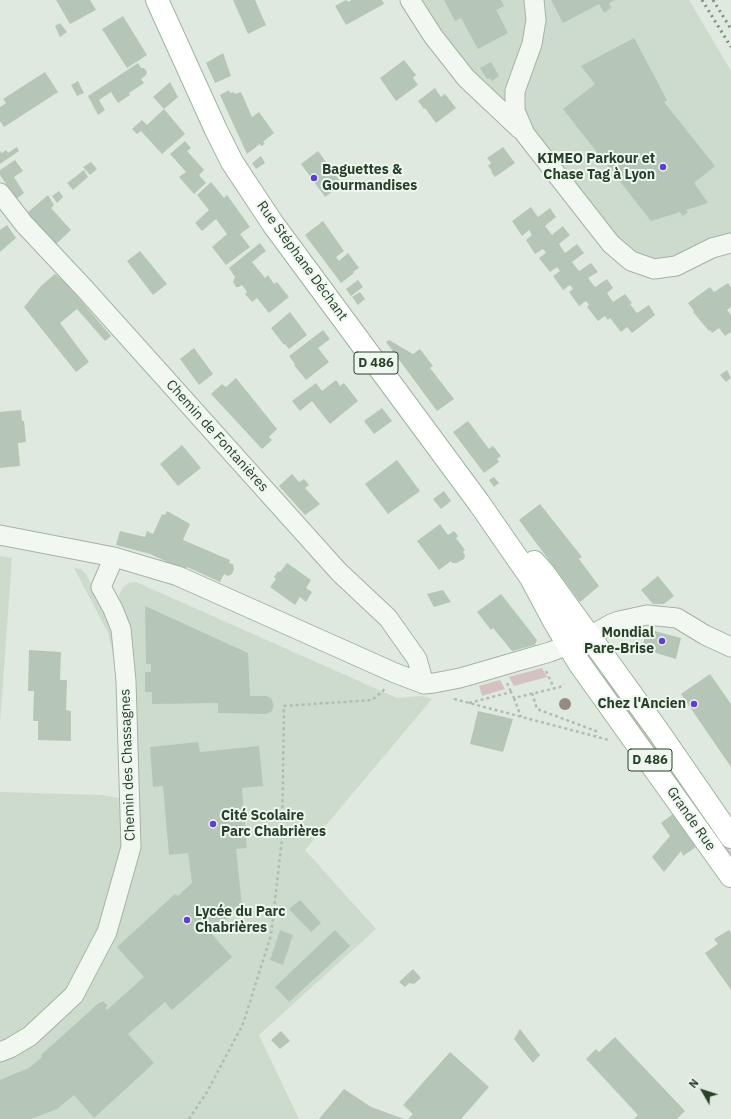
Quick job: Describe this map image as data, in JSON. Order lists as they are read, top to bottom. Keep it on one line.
{"streets":{"main road":["Rue Stéphane Déchant","D 486","Grande Rue"],"street":["Chemin de Fontanières","Chemin des Chassagnes"]},"crossings":[["Rue Stéphane Déchant","Grande Rue"]],"places":["KIMEO Parkour et Chase Tag à Lyon","Baguettes & Gourmandises","Mondial Pare-Brise","Chez l'Ancien","Cité Scolaire Parc Chabrières","Lycée du Parc Chabrières"],"north":"top left"}
